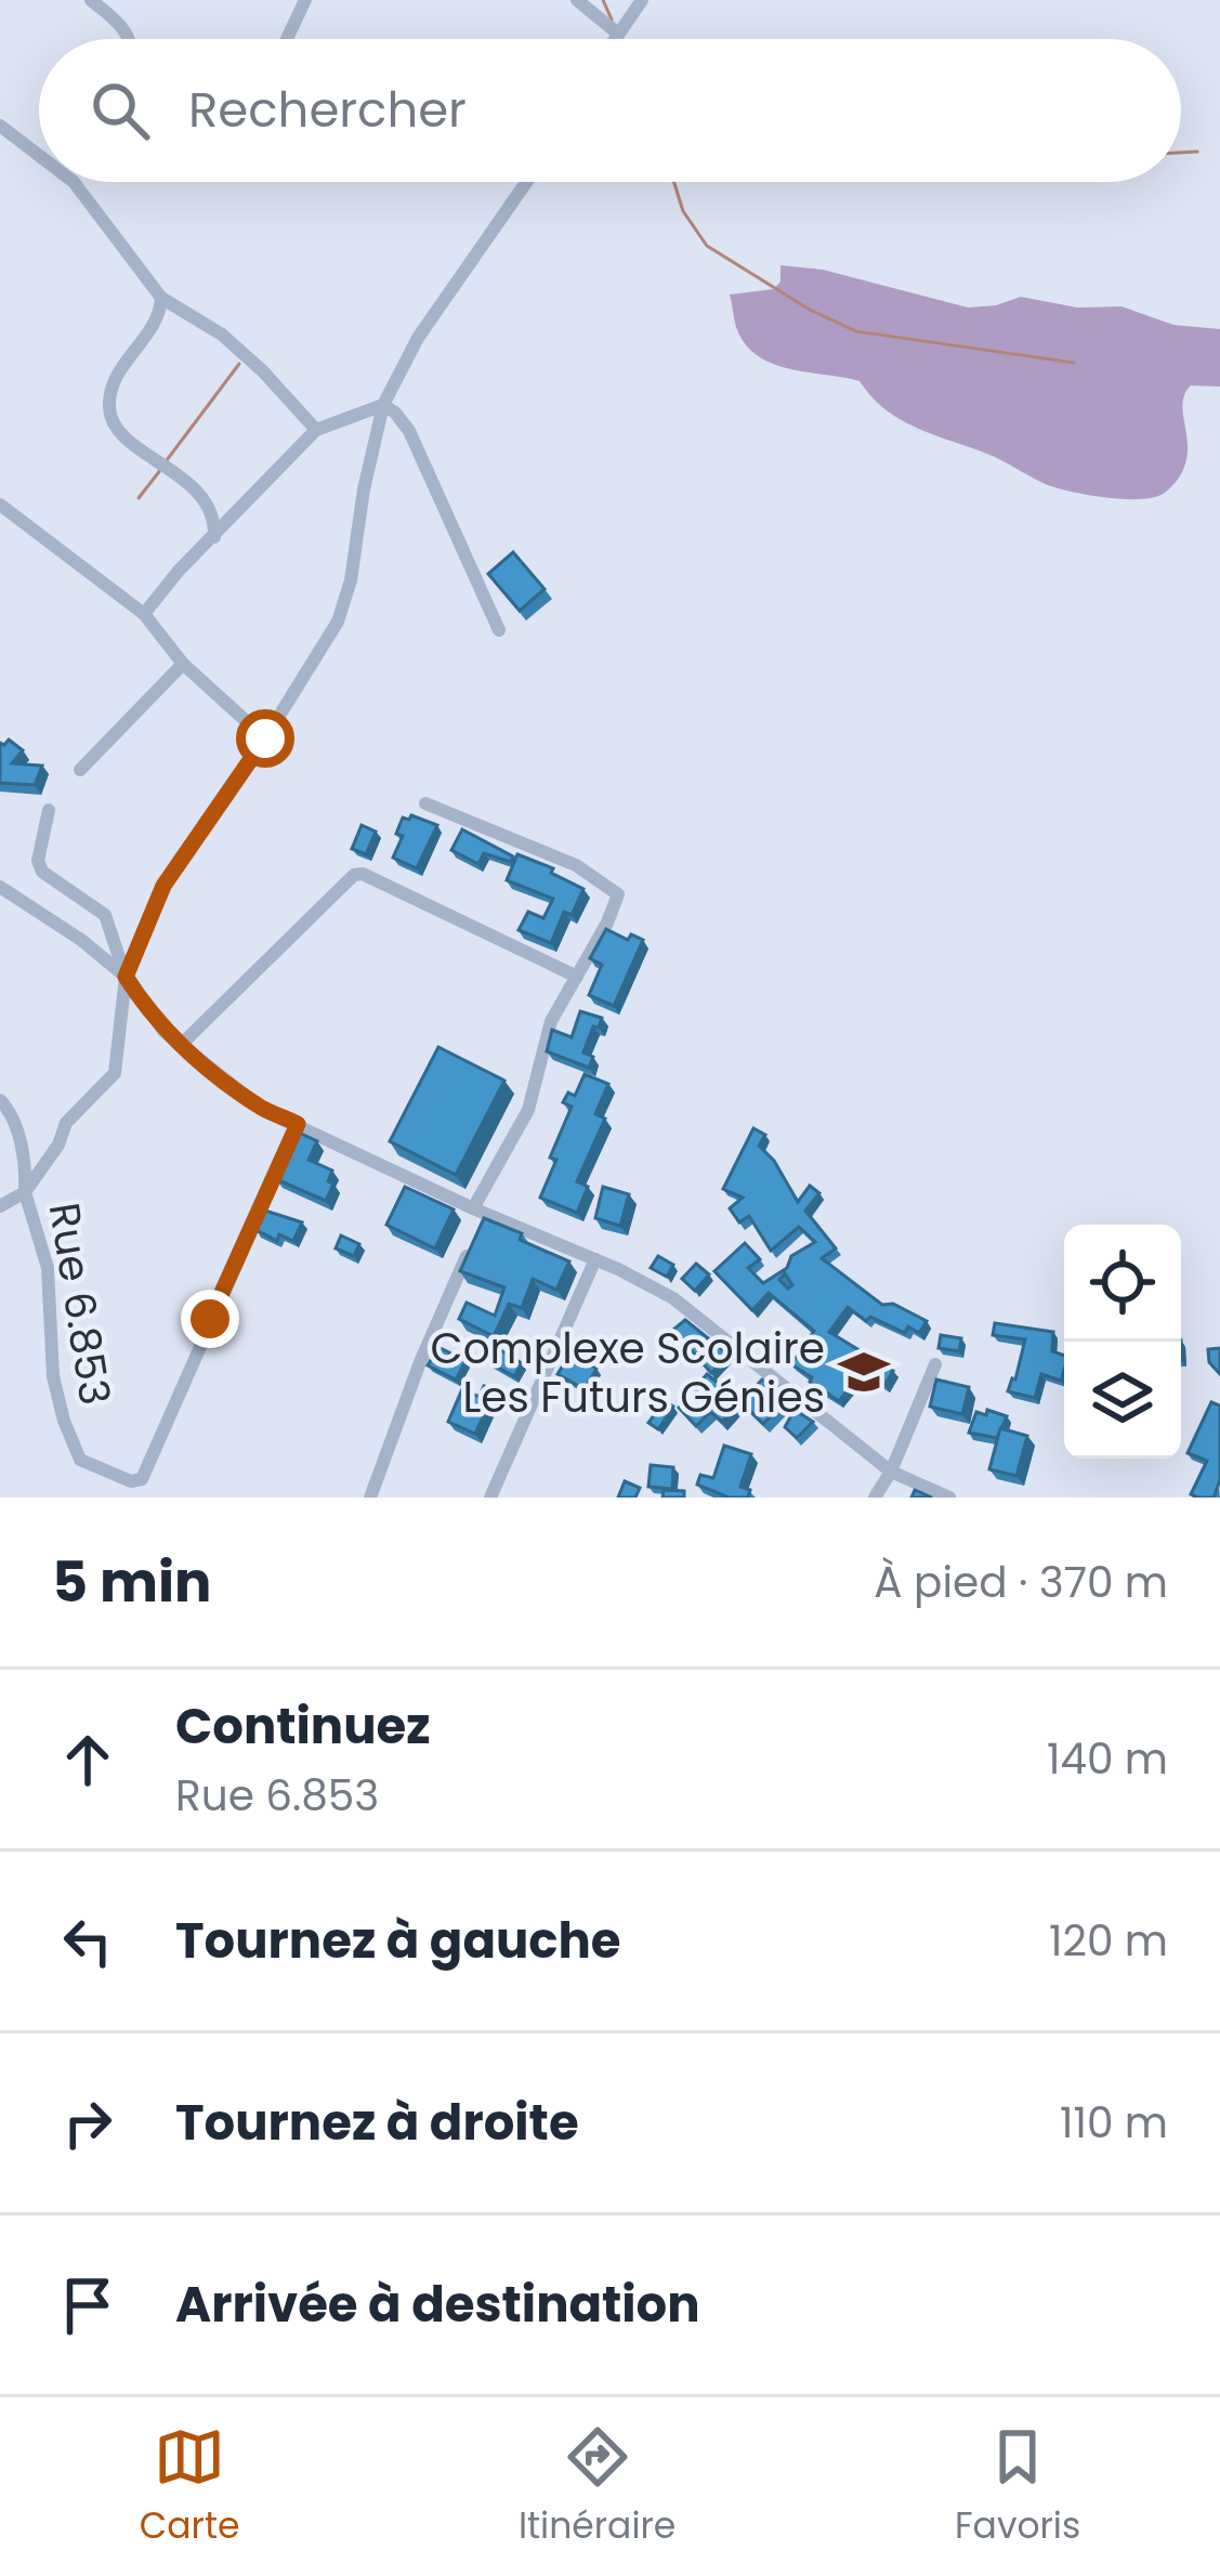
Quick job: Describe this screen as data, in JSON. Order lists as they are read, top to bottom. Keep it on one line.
{"streets":{"street":["Rue 6.853"]},"places":{"school or university":["Complexe Scolaire Les Futurs Génies"]},"page":{"search":"Rechercher","heading":["5 min","À pied · 370 m"],"list":[["Continuez","Rue 6.853","140 m"],["Tournez à gauche","120 m"],["Tournez à droite","110 m"],"Arrivée à destination"],"nav":["Carte","Itinéraire","Favoris"]}}
